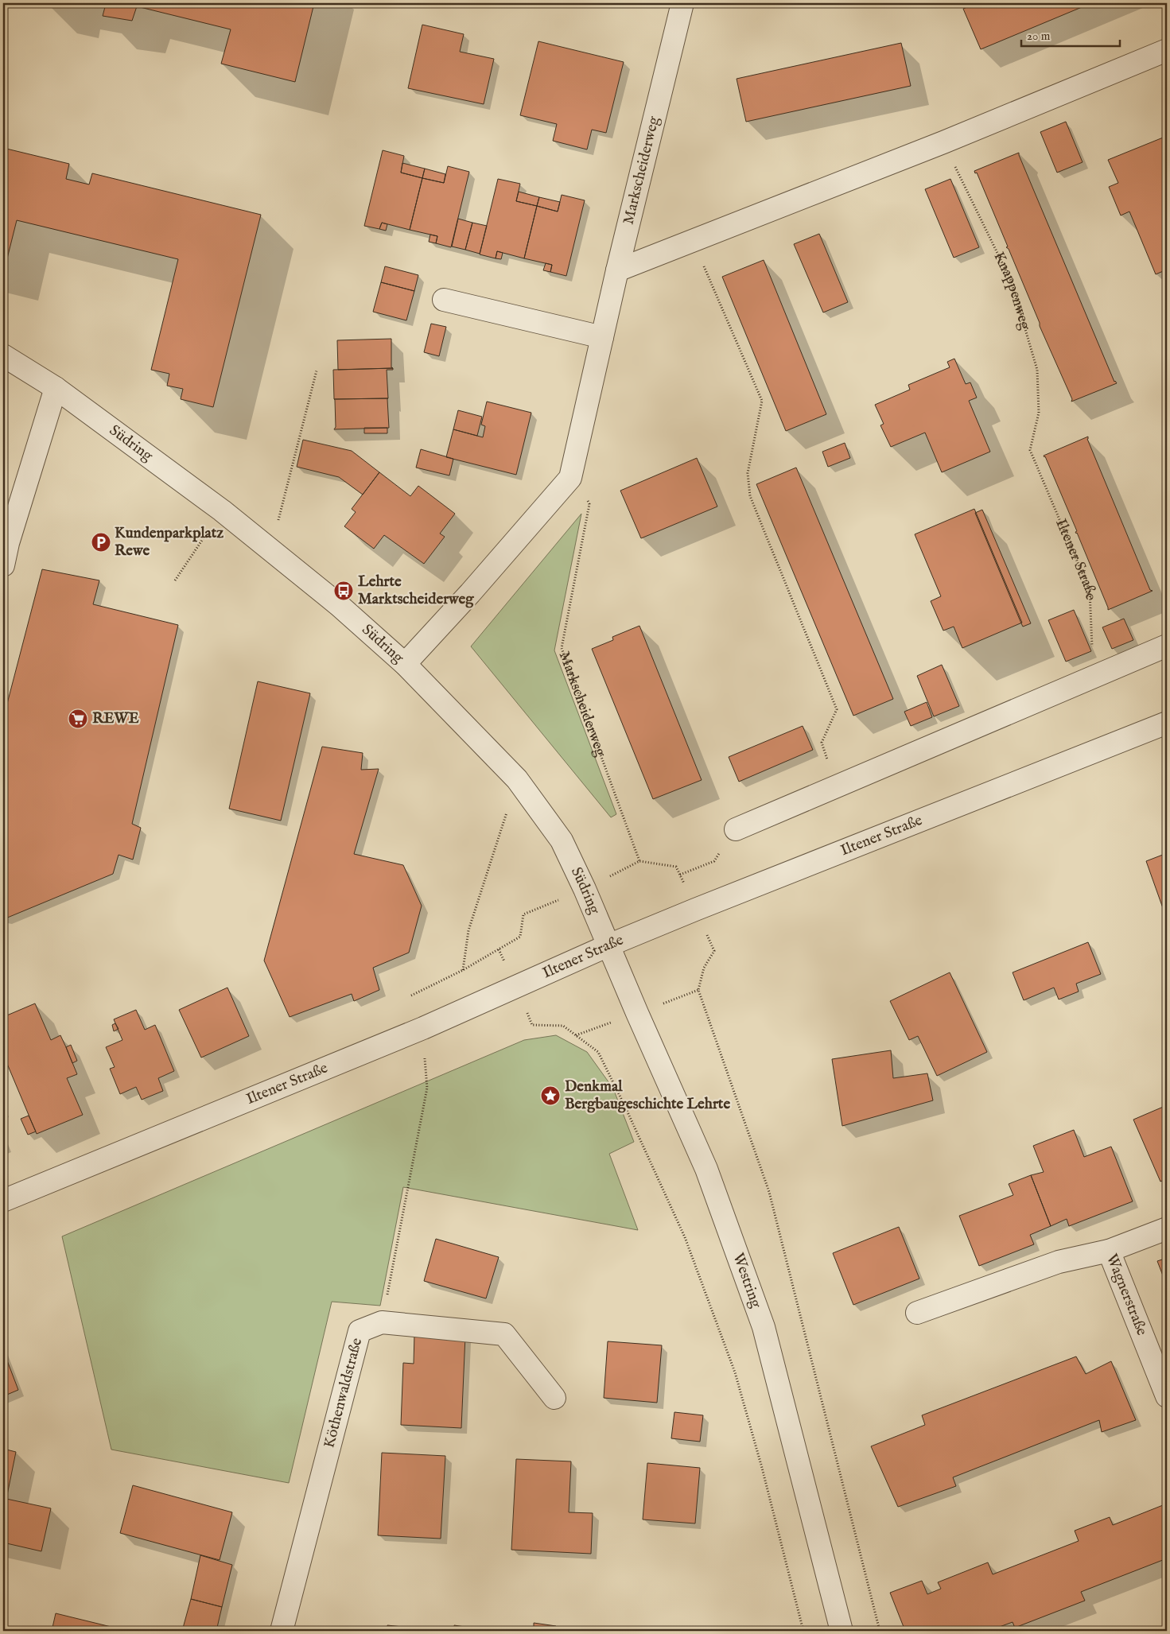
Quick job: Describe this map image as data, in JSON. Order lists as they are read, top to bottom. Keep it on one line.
{"streets":{"street":["Markscheiderweg","Südring","Iltener Straße","Westring","Wagnerstraße","Köthenwaldstraße"],"path":["Knappenweg"]},"crossings":[["Markscheiderweg","Südring"],["Knappenweg","Iltener Straße"],["Südring","Iltener Straße"],["Südring","Westring"],["Iltener Straße","Westring"]],"places":{"parking":["Kundenparkplatz Rewe"],"bus stop":["Lehrte Marktscheiderweg"],"supermarket":["REWE"],"place":["Denkmal Bergbaugeschichte Lehrte"]},"scale_bar":"20 m"}
